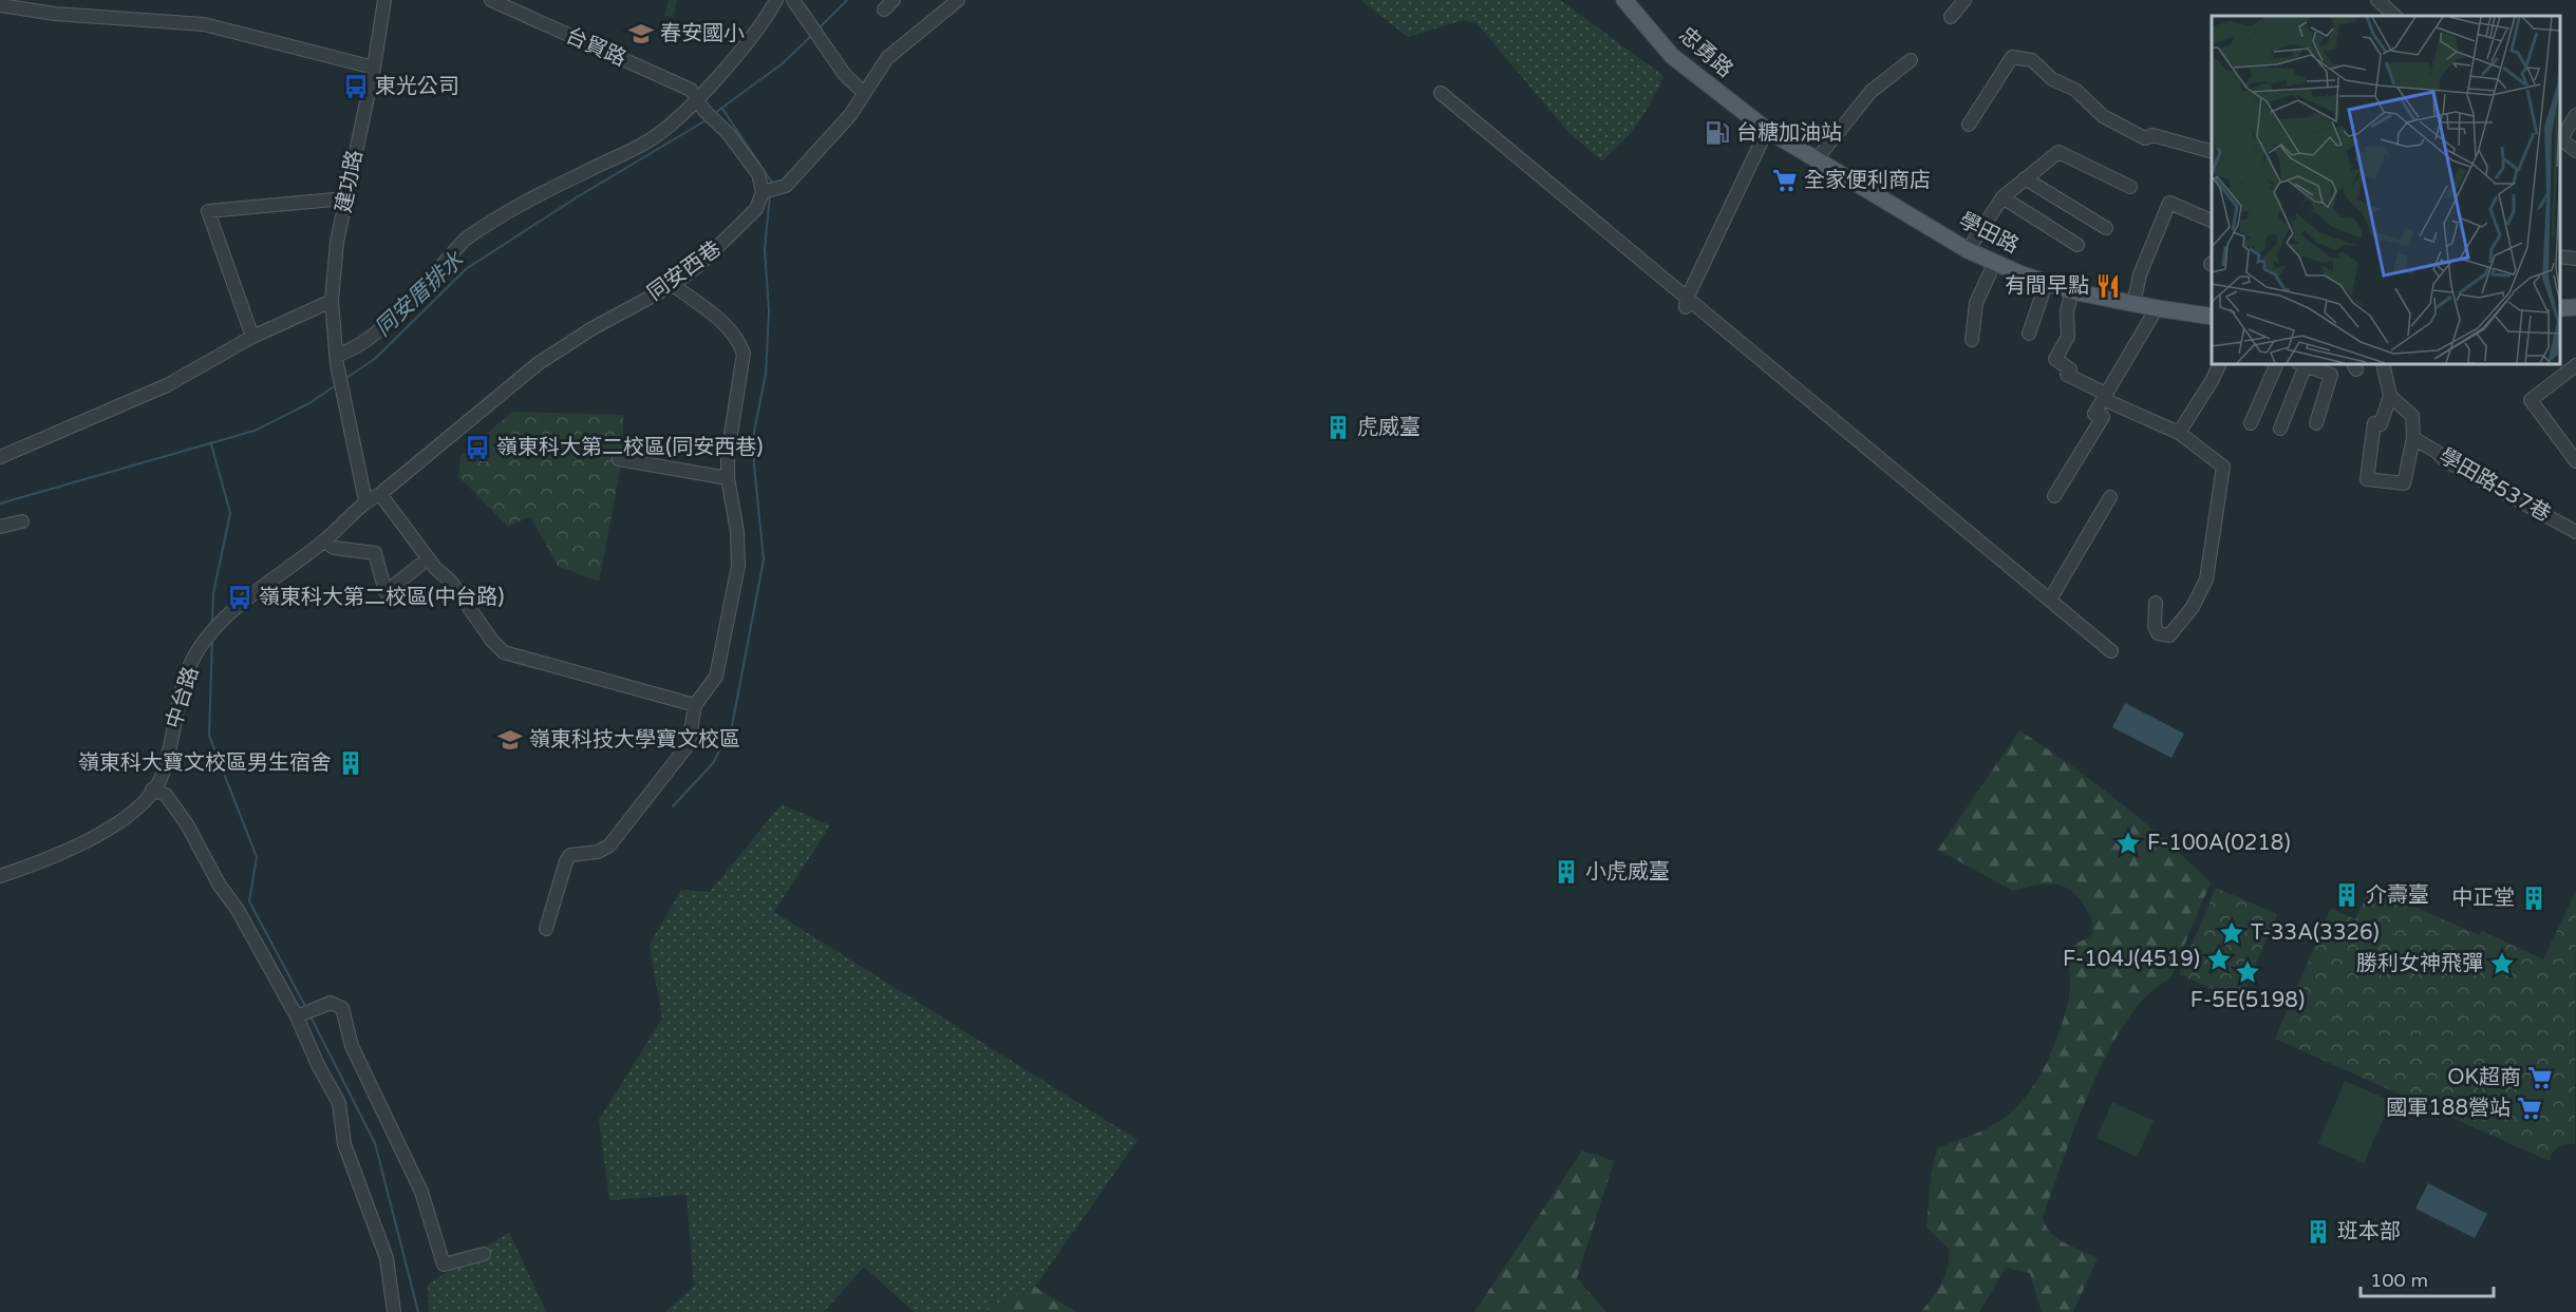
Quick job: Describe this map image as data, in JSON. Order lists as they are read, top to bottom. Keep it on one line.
{"streets":{"main road":["忠勇路","學田路"],"street":["台貿路","建功路","同安西巷","學田路537巷","中台路"]},"crossings":[["忠勇路","學田路"],["建功路","同安西巷"],["建功路","中台路"],["同安西巷","中台路"]],"water":["同安厝排水"],"places":{"school or university":["春安國小","嶺東科技大學寶文校區"],"bus stop":["東光公司","嶺東科大第二校區(同安西巷)","嶺東科大第二校區(中台路)"],"fuel station":["台糖加油站"],"supermarket":["全家便利商店","OK超商","國軍188營站"],"restaurant":["有間早點"],"building":["虎威臺","嶺東科大寶文校區男生宿舍","小虎威臺","介壽臺","中正堂","班本部"],"place":["F-100A(0218)","T-33A(3326)","F-104J(4519)","勝利女神飛彈","F-5E(5198)"]},"scale_bar":"100 m"}
